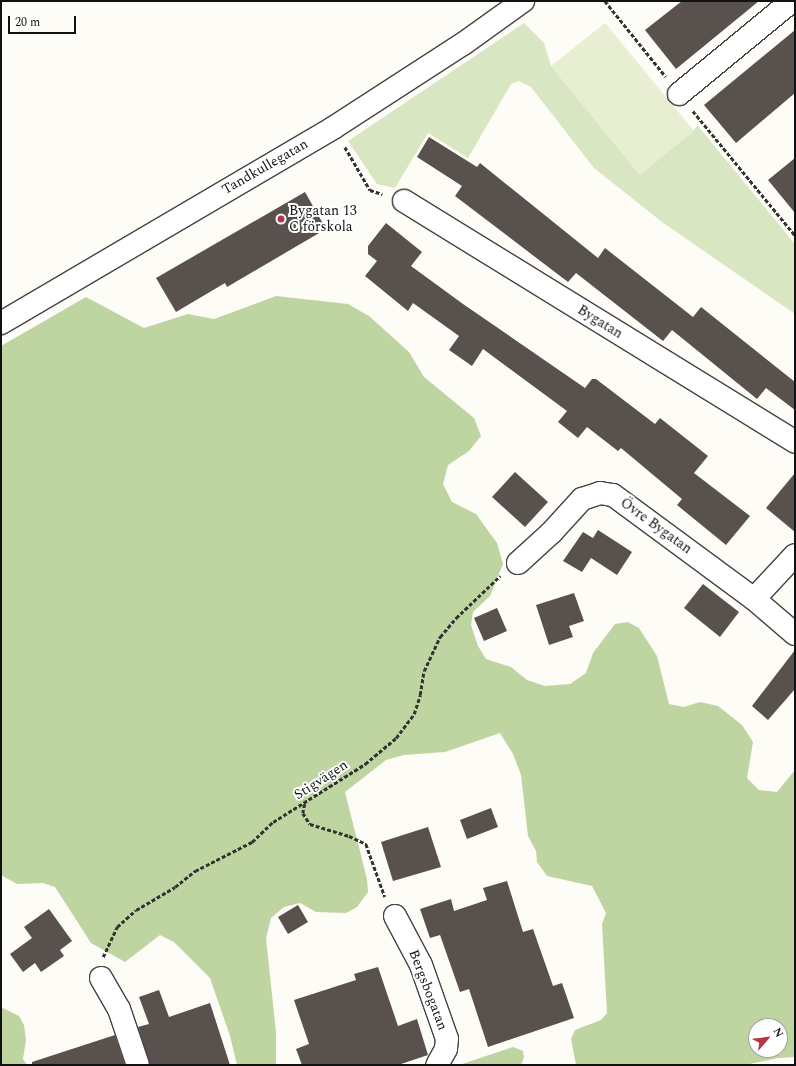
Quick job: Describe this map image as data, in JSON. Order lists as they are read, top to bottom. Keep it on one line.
{"streets":{"street":["Tandkullegatan","Bygatan","Övre Bygatan","Bergsbogatan"],"path":["Stigvägen"]},"crossings":[["Övre Bygatan","Stigvägen"]],"places":["Bygatan 13 C förskola"],"scale_bar":"20 m","north":"top right"}
